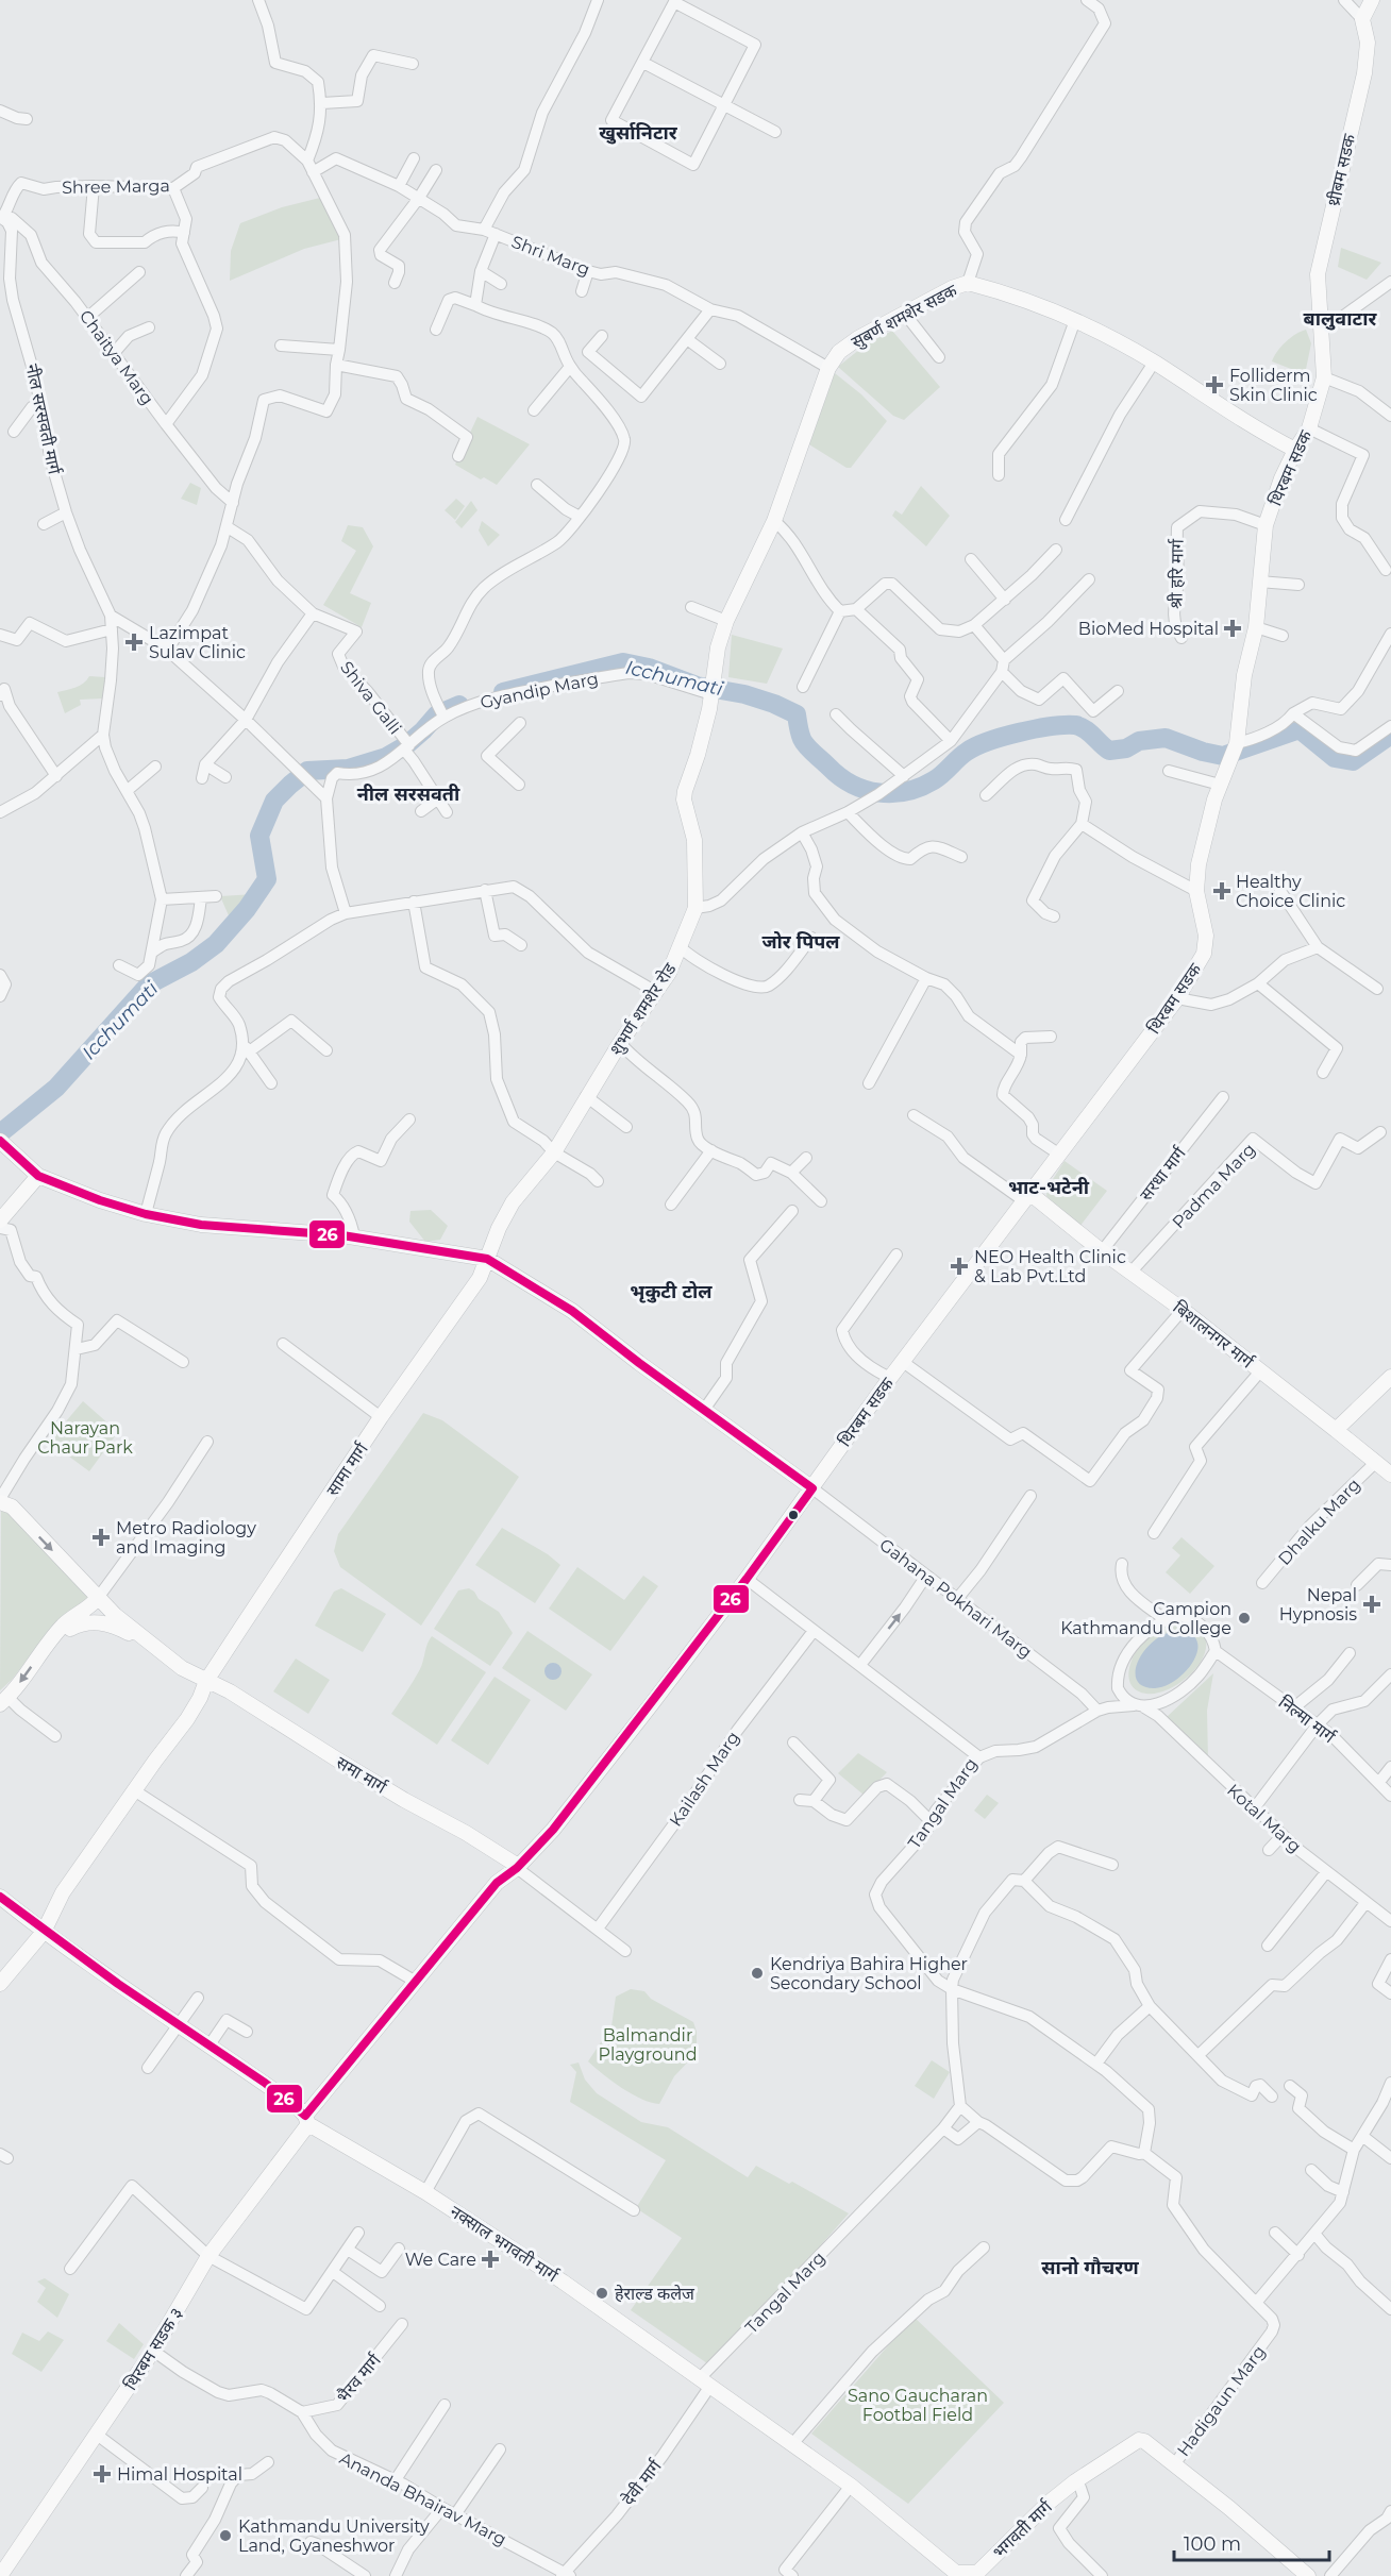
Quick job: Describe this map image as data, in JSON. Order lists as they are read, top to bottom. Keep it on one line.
{"streets":{"main road":["थ्रीबम सडक","सुबर्ण शमशेर सडक","थिरबम सडक","शुभर्ण शमशेर रोड","बिशालनगर मार्ग","सामा मार्ग","समा मार्ग","नक्साल भगवती मार्ग","थिरबम सडक ३","भगवती मार्ग"],"street":["Shree Marga","Shri Marg","Chaitya Marg","नील सरसवती मार्ग","श्री हरि मार्ग","Gyandip Marg","Shiva Galli","सरधा मार्ग","Padma Marg","Dhalku Marg","Gahana Pokhari Marg","निल्मा मार्ग","Kailash Marg","Tangal Marg","Kotal Marg","भैरव मार्ग","Hadigaun Marg","देवी मार्ग","Ananda Bhairav Marg"]},"crossings":[["थ्रीबम सडक","थिरबम सडक"],["Shree Marga","Chaitya Marg"],["Shree Marga","नील सरसवती मार्ग"],["Shri Marg","सुबर्ण शमशेर सडक"],["सुबर्ण शमशेर सडक","थिरबम सडक"],["सुबर्ण शमशेर सडक","Gyandip Marg"],["सुबर्ण शमशेर सडक","शुभर्ण शमशेर रोड"],["Chaitya Marg","नील सरसवती मार्ग"],["थिरबम सडक","श्री हरि मार्ग"],["थिरबम सडक","बिशालनगर मार्ग"],["थिरबम सडक","Gahana Pokhari Marg"],["थिरबम सडक","समा मार्ग"],["थिरबम सडक","Tangal Marg"],["थिरबम सडक","थिरबम सडक ३"],["Gyandip Marg","Shiva Galli"],["Gyandip Marg","शुभर्ण शमशेर रोड"],["शुभर्ण शमशेर रोड","सामा मार्ग"],["सरधा मार्ग","बिशालनगर मार्ग"],["Padma Marg","बिशालनगर मार्ग"],["बिशालनगर मार्ग","Dhalku Marg"],["सामा मार्ग","समा मार्ग"],["निल्मा मार्ग","Kotal Marg"],["समा मार्ग","थिरबम सडक ३"],["Kailash Marg","Tangal Marg"],["Tangal Marg","नक्साल भगवती मार्ग"],["Tangal Marg","देवी मार्ग"],["Tangal Marg","भगवती मार्ग"],["नक्साल भगवती मार्ग","थिरबम सडक ३"],["नक्साल भगवती मार्ग","देवी मार्ग"],["नक्साल भगवती मार्ग","भगवती मार्ग"],["थिरबम सडक ३","Ananda Bhairav Marg"],["भैरव मार्ग","Ananda Bhairav Marg"],["Hadigaun Marg","भगवती मार्ग"],["देवी मार्ग","Ananda Bhairav Marg"],["देवी मार्ग","भगवती मार्ग"]],"districts":["खुर्सानिटार","बालुवाटार","नील सरसवती","जोर पिपल","भाट-भटेनी","भृकुटी टोल","सानो गौचरण"],"water":["Icchumati"],"parks":["Narayan Chaur Park","Balmandir Playground","Sano Gaucharan Footbal Field"],"places":{"health":["Folliderm Skin Clinic","BioMed Hospital","Lazimpat Sulav Clinic","Healthy Choice Clinic","NEO Health Clinic & Lab Pvt.Ltd","Metro Radiology and Imaging","Nepal Hypnosis","We Care","Himal Hospital"],"other":["Campion Kathmandu College","Kendriya Bahira Higher Secondary School","हेराल्ड कलेज","Kathmandu University Land, Gyaneshwor"]},"lines":["transit line 26"],"scale_bar":"100 m"}
